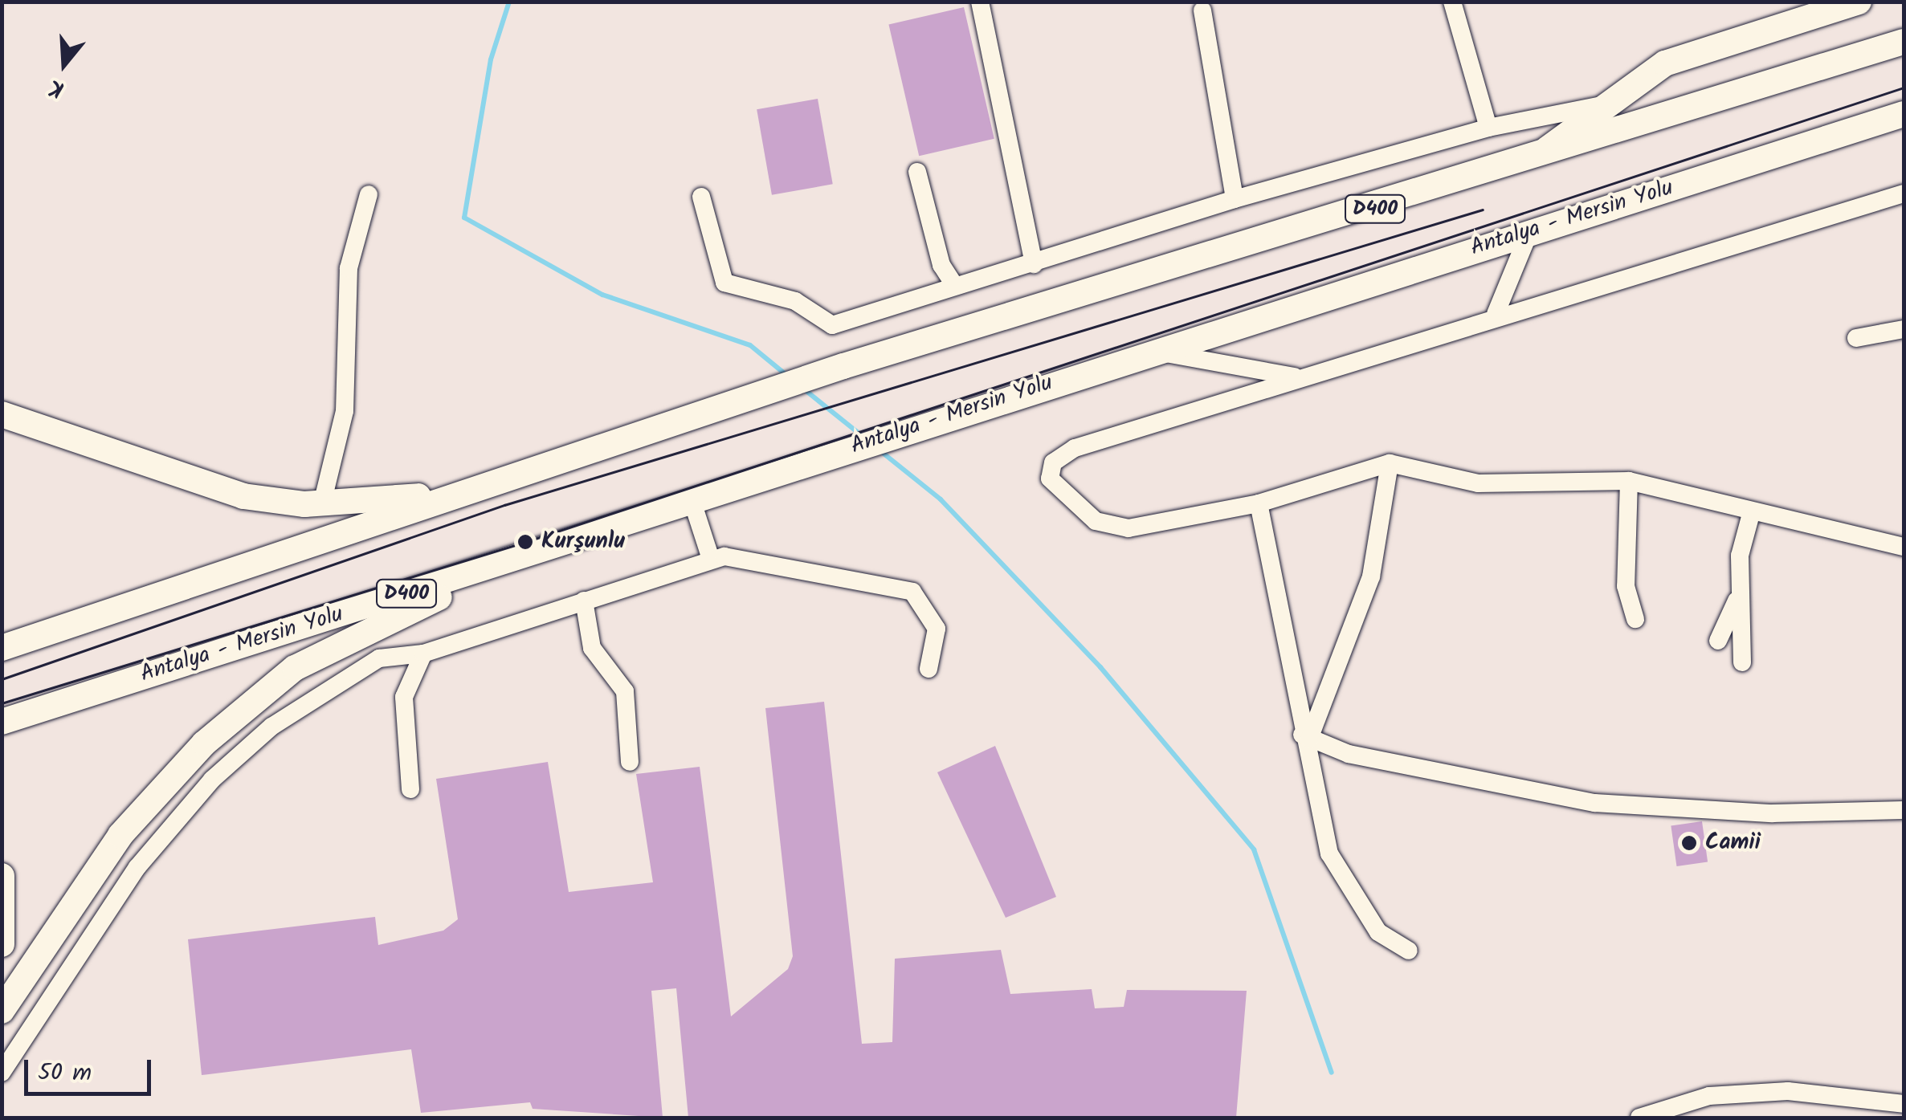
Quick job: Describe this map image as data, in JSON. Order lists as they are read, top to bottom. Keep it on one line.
{"streets":{"highway":["D400","Antalya - Mersin Yolu"]},"places":["Kurşunlu","Camii"],"scale_bar":"50 m","north":"bottom"}
